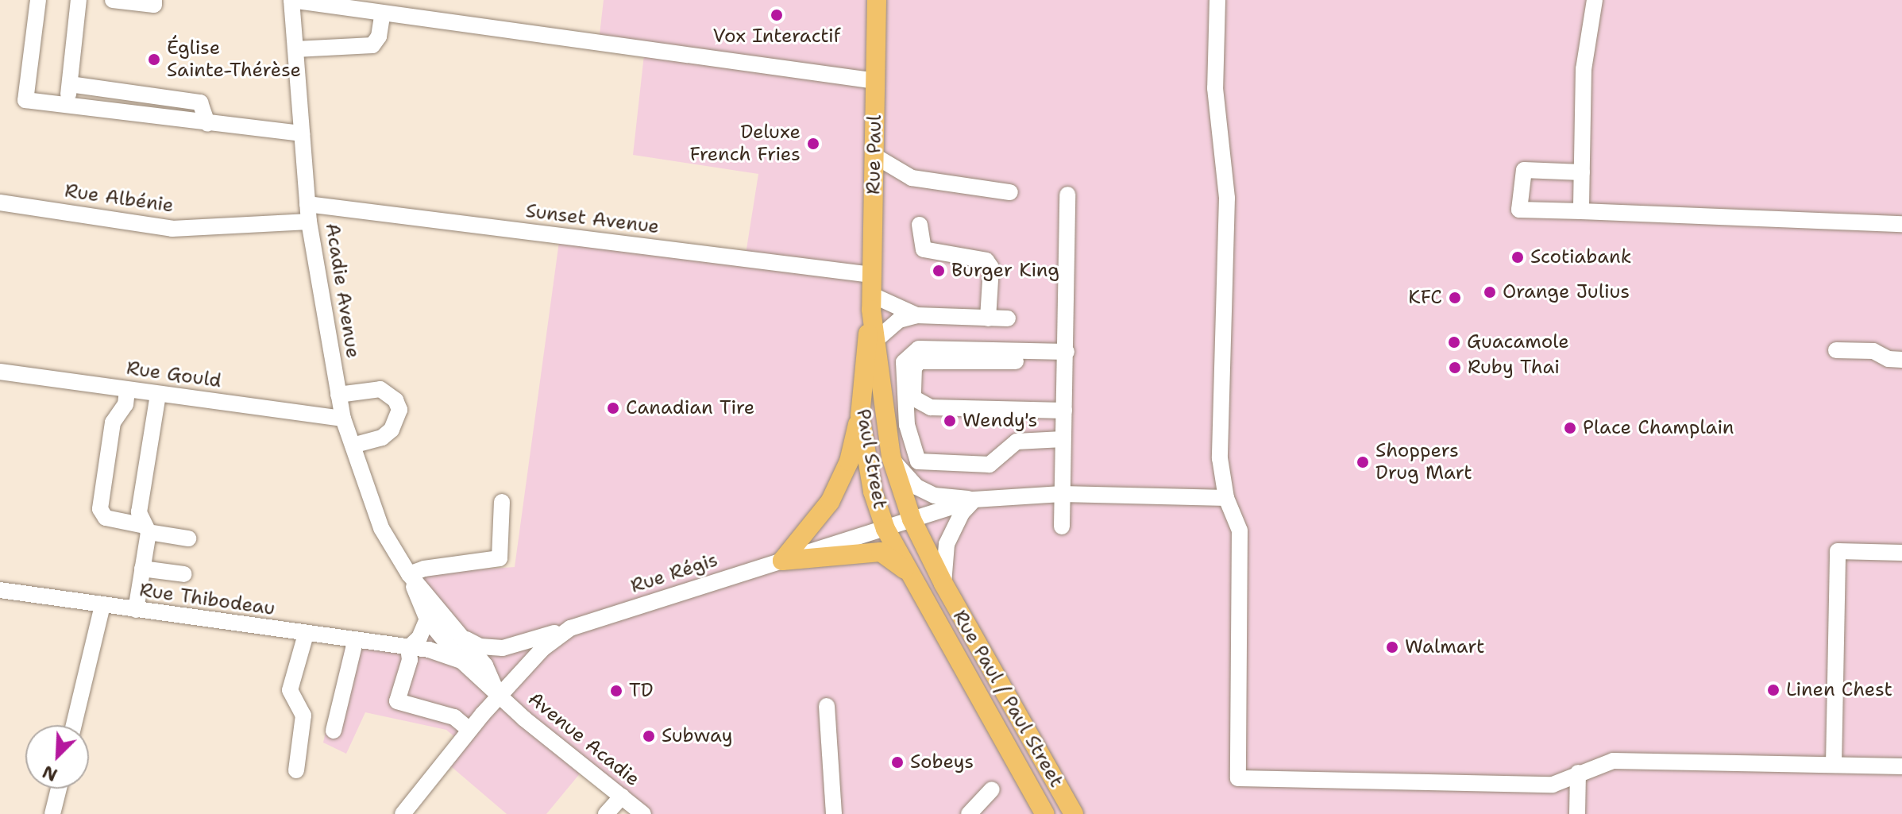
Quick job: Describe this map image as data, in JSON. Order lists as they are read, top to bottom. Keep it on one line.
{"streets":{"main road":["Rue Paul","Paul Street","Rue Paul / Paul Street"],"street":["Rue Albénie","Sunset Avenue","Acadie Avenue","Rue Gould","Rue Régis","Rue Thibodeau","Avenue Acadie"]},"crossings":[["Rue Paul","Sunset Avenue"],["Rue Paul","Paul Street"],["Rue Albénie","Acadie Avenue"],["Sunset Avenue","Acadie Avenue"],["Sunset Avenue","Paul Street"],["Acadie Avenue","Rue Gould"],["Acadie Avenue","Rue Régis"],["Acadie Avenue","Rue Thibodeau"],["Acadie Avenue","Avenue Acadie"],["Paul Street","Rue Régis"],["Paul Street","Rue Paul / Paul Street"],["Rue Régis","Avenue Acadie"]],"places":["Vox Interactif","Église Sainte-Thérèse","Deluxe French Fries","Scotiabank","Burger King","Orange Julius","KFC","Guacamole","Ruby Thai","Canadian Tire","Wendy's","Place Champlain","Shoppers Drug Mart","Walmart","Linen Chest","TD","Subway","Sobeys"],"north":"bottom left"}
